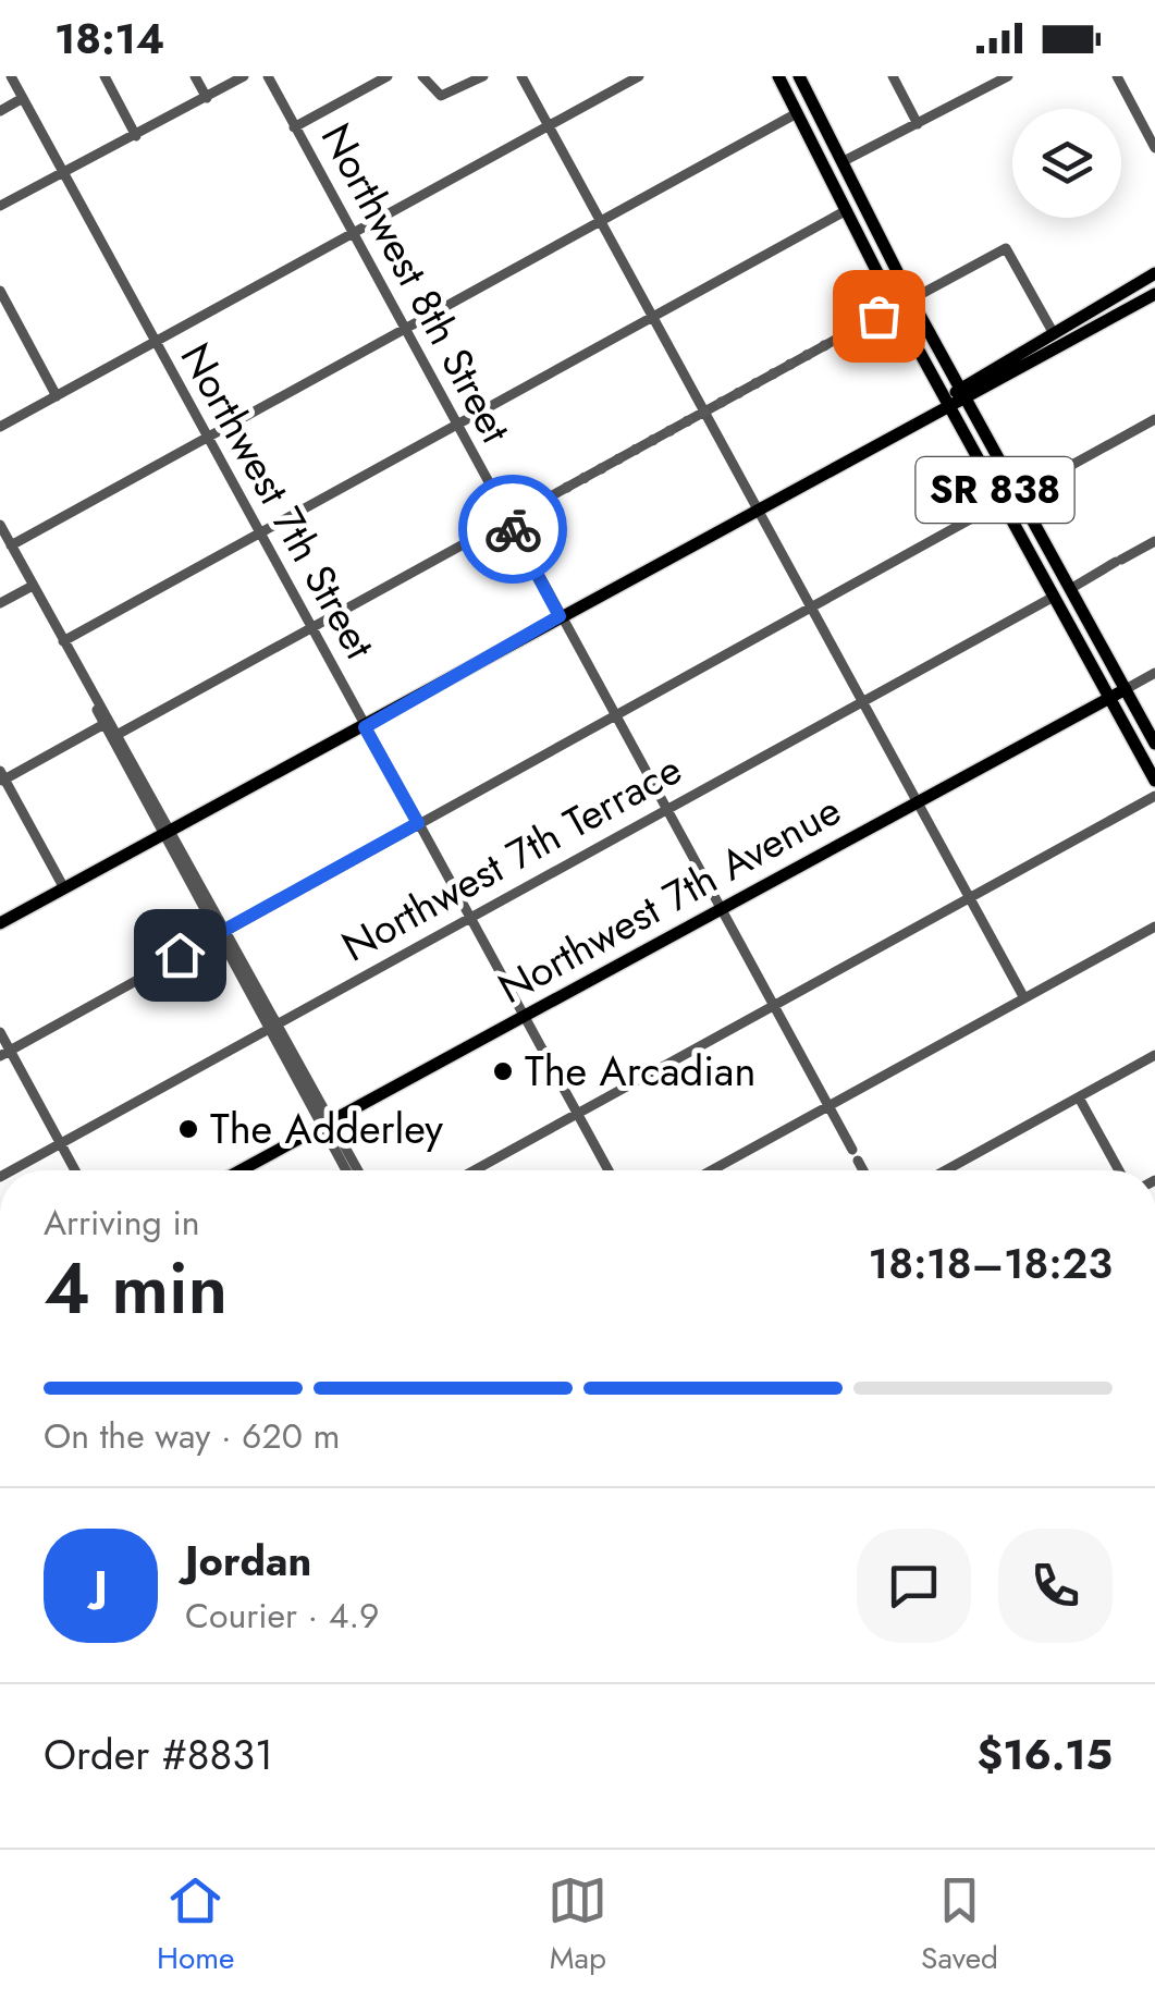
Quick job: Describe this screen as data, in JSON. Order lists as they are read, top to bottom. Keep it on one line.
{"streets":{"main road":["SR 838","Northwest 7th Avenue"],"street":["Northwest 8th Street","Northwest 7th Street","Northwest 7th Terrace"]},"crossings":[["Northwest 8th Street","Northwest 7th Terrace"],["Northwest 8th Street","Northwest 7th Avenue"],["SR 838","Northwest 7th Terrace"],["SR 838","Northwest 7th Avenue"],["Northwest 7th Street","Northwest 7th Terrace"],["Northwest 7th Street","Northwest 7th Avenue"]],"places":["The Arcadian","The Adderley"],"page":{"status":"18:14","heading":["4 min","Arriving in","18:18–18:23"],"panel":["Jordan","Courier · 4.9","Order #8831","$16.15"],"bar":"On the way · 620 m","round":"J","tabs":["Home","Map","Saved"]}}
